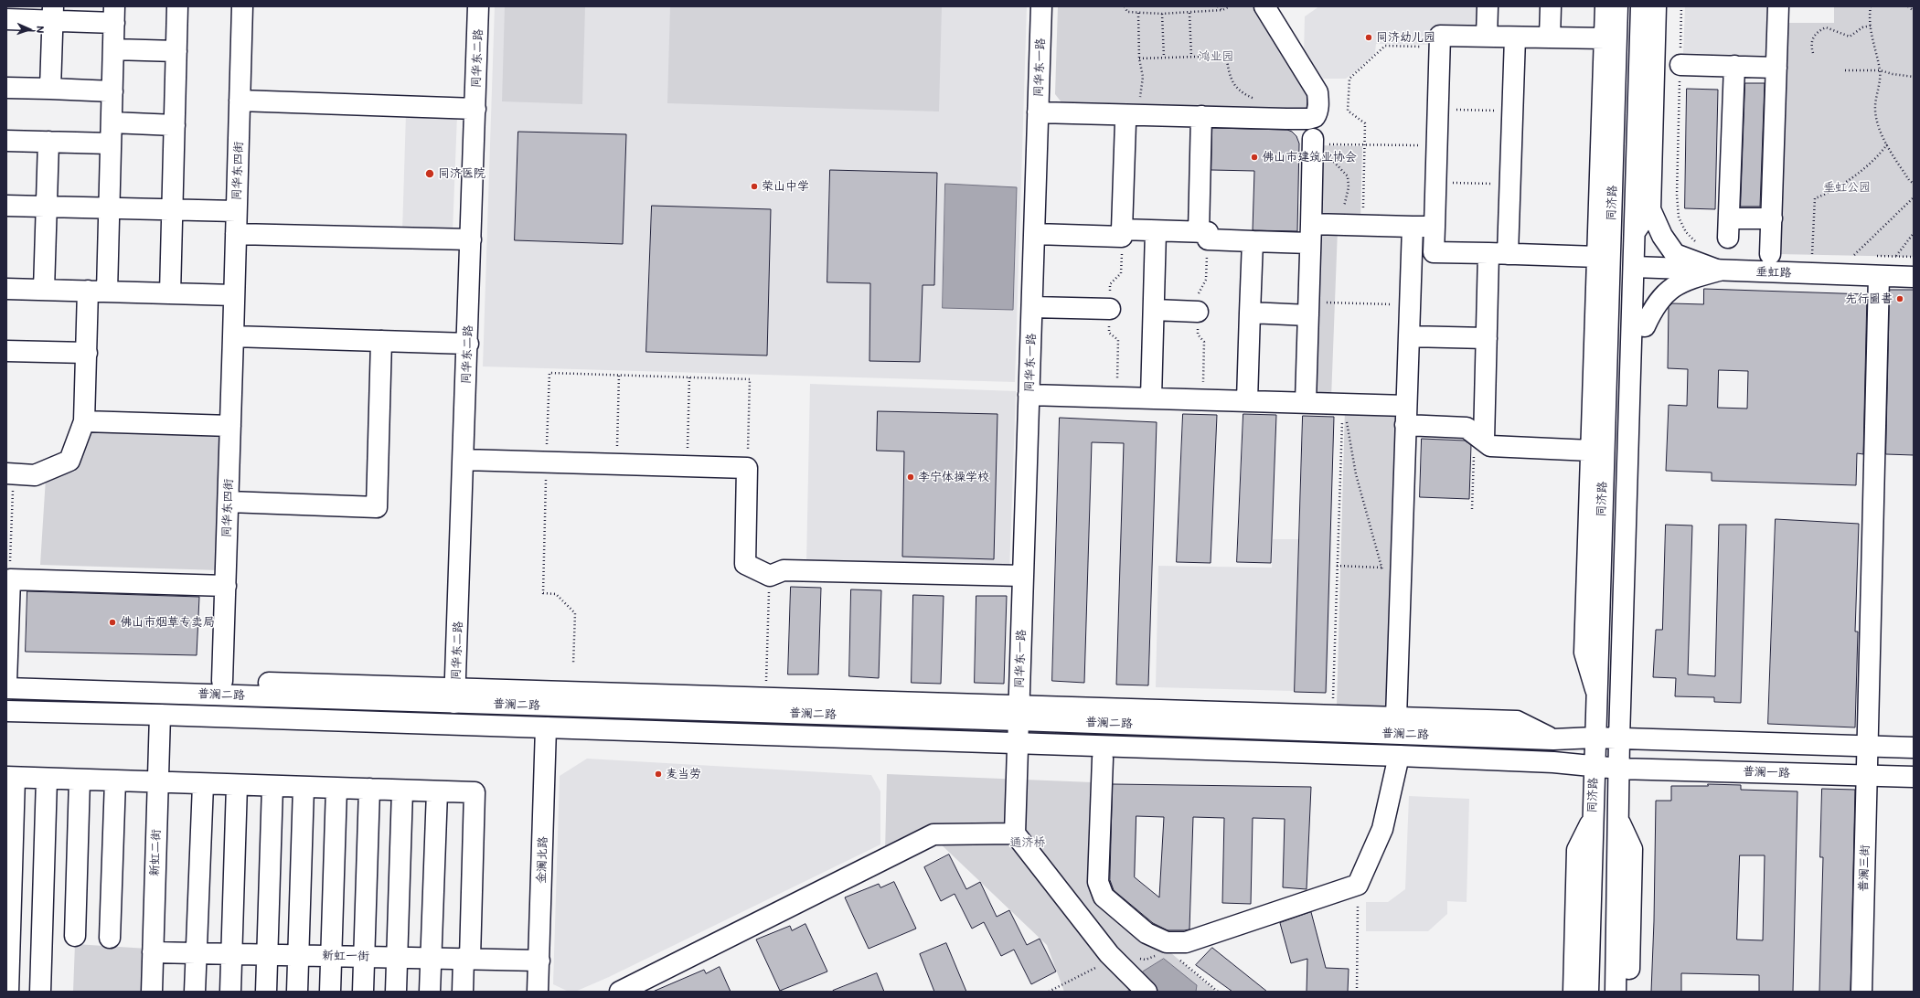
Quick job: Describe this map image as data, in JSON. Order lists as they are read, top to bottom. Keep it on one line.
{"streets":{"street":["同华东二路","同华东一路","同华东四街","同济路","垂虹路","普澜二路","普澜一路","新虹二街","金澜北路","普澜三街","新虹一街"]},"crossings":[["同华东二路","普澜二路"],["同华东一路","普澜二路"],["同济路","垂虹路"],["同济路","普澜二路"],["同济路","普澜一路"],["垂虹路","普澜三街"],["普澜二路","普澜一路"],["普澜二路","新虹二街"],["普澜二路","金澜北路"],["普澜一路","普澜三街"],["新虹二街","新虹一街"],["金澜北路","新虹一街"]],"parks":["鸿业园","垂虹公园","通济桥"],"places":["同济幼儿园","佛山市建筑业协会","同济医院","荣山中学","先行圖書","李宁体操学校","佛山市烟草专卖局","麦当劳"],"north":"right"}
